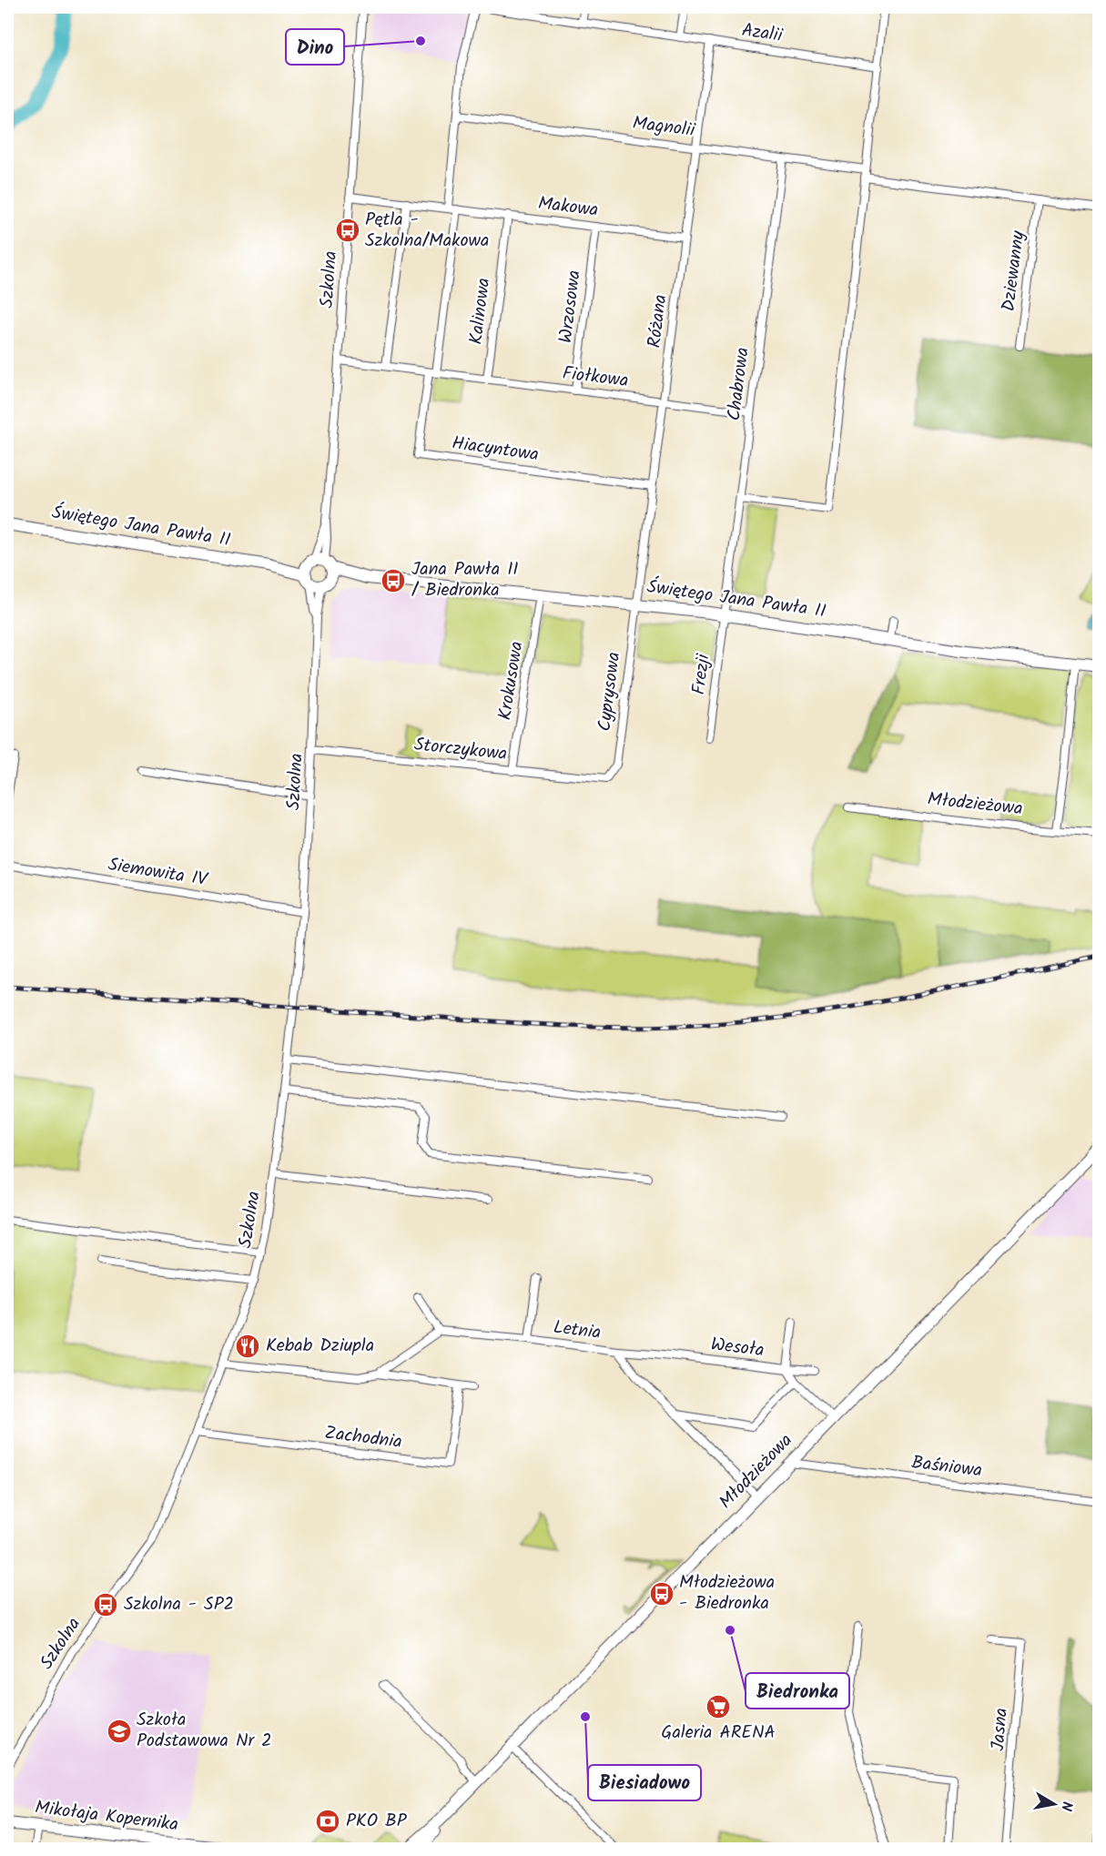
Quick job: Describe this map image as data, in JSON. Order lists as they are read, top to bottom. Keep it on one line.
{"streets":{"street":["Azalii","Magnolii","Makowa","Dziewanny","Szkolna","Wrzosowa","Kalinowa","Różana","Fiołkowa","Chabrowa","Hiacyntowa","Świętego Jana Pawła II","Frezji","Krokusowa","Cyprysowa","Storczykowa","Młodzieżowa","Siemowita IV","Letnia","Wesoła","Zachodnia","Baśniowa","Jasna","Mikołaja Kopernika"]},"crossings":[["Azalii","Różana"],["Magnolii","Dziewanny"],["Magnolii","Różana"],["Magnolii","Chabrowa"],["Makowa","Szkolna"],["Makowa","Wrzosowa"],["Makowa","Kalinowa"],["Makowa","Różana"],["Szkolna","Fiołkowa"],["Szkolna","Świętego Jana Pawła II"],["Szkolna","Storczykowa"],["Szkolna","Siemowita IV"],["Szkolna","Zachodnia"],["Wrzosowa","Fiołkowa"],["Kalinowa","Fiołkowa"],["Różana","Fiołkowa"],["Różana","Hiacyntowa"],["Różana","Świętego Jana Pawła II"],["Różana","Cyprysowa"],["Fiołkowa","Chabrowa"],["Fiołkowa","Hiacyntowa"],["Chabrowa","Świętego Jana Pawła II"],["Chabrowa","Frezji"],["Świętego Jana Pawła II","Frezji"],["Świętego Jana Pawła II","Krokusowa"],["Świętego Jana Pawła II","Cyprysowa"],["Krokusowa","Storczykowa"],["Cyprysowa","Storczykowa"],["Młodzieżowa","Letnia"],["Młodzieżowa","Wesoła"],["Młodzieżowa","Baśniowa"],["Letnia","Wesoła"]],"places":{"other":["Dino","Biedronka","Biesiadowo"],"bus stop":["Pętla - Szkolna/Makowa","Jana Pawła II / Biedronka","Młodzieżowa - Biedronka","Szkolna - SP2"],"restaurant":["Kebab Dziupla"],"supermarket":["Galeria ARENA"],"school or university":["Szkoła Podstawowa Nr 2"],"bank":["PKO BP"]},"north":"right"}
